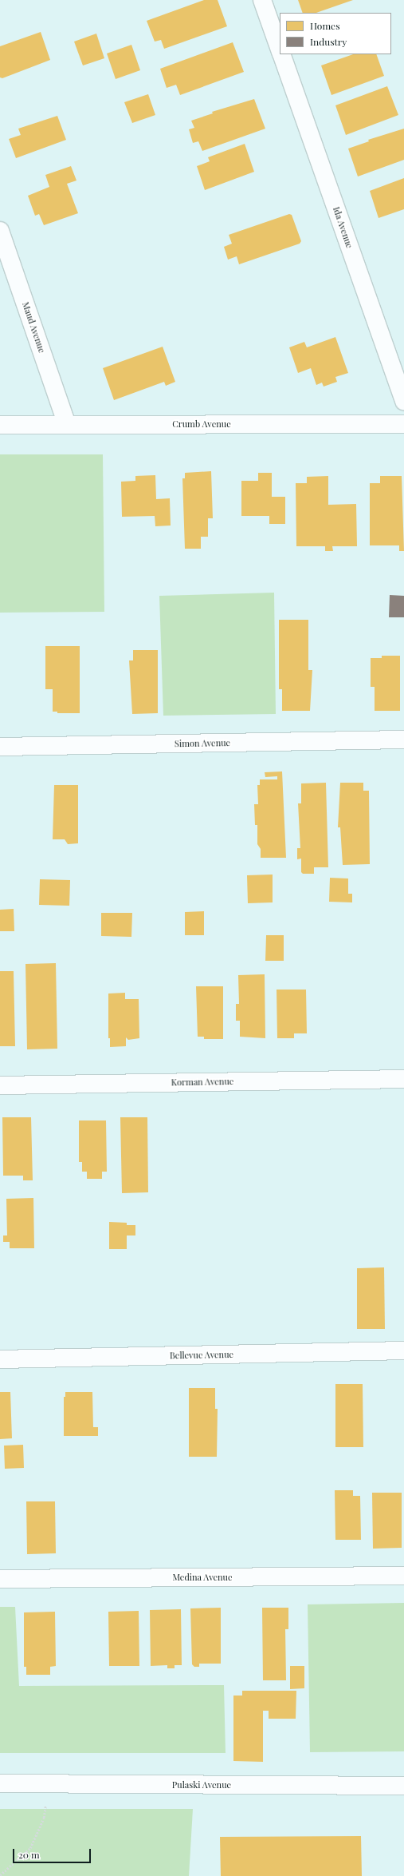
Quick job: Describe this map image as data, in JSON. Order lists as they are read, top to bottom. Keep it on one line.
{"streets":{"street":["Ida Avenue","Maud Avenue","Crumb Avenue","Simon Avenue","Korman Avenue","Bellevue Avenue","Medina Avenue","Pulaski Avenue"]},"crossings":[["Maud Avenue","Crumb Avenue"]],"legend":["Homes","Industry"],"scale_bar":"20 m"}
